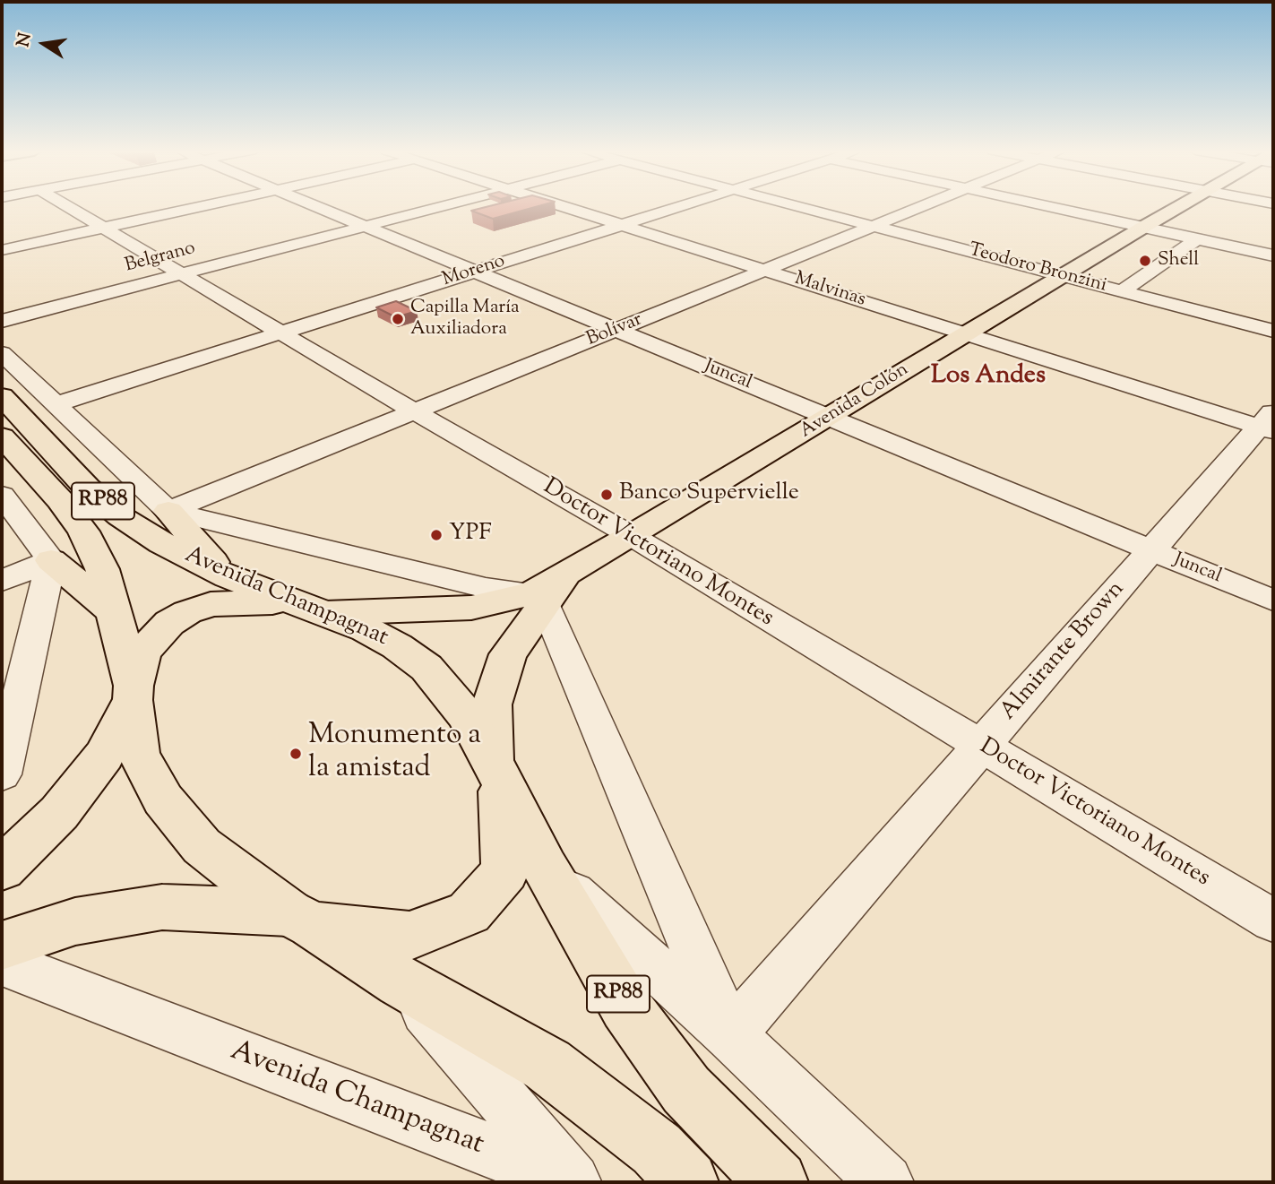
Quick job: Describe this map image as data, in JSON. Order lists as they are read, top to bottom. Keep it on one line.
{"streets":{"main road":["Avenida Colón","RP88","Avenida Champagnat"],"street":["Belgrano","Teodoro Bronzini","Moreno","Malvinas","Bolívar","Juncal","Doctor Victoriano Montes","Almirante Brown"]},"crossings":[["Belgrano","Juncal"],["Belgrano","Doctor Victoriano Montes"],["Teodoro Bronzini","Bolívar"],["Teodoro Bronzini","Avenida Colón"],["Moreno","Malvinas"],["Moreno","Juncal"],["Moreno","Doctor Victoriano Montes"],["Moreno","Avenida Champagnat"],["Malvinas","Bolívar"],["Malvinas","Avenida Colón"],["Malvinas","Almirante Brown"],["Bolívar","Juncal"],["Bolívar","Doctor Victoriano Montes"],["Bolívar","Avenida Champagnat"],["Juncal","Avenida Colón"],["Juncal","Almirante Brown"],["Avenida Colón","Doctor Victoriano Montes"],["Avenida Colón","Avenida Champagnat"],["Doctor Victoriano Montes","Almirante Brown"],["Avenida Champagnat","Almirante Brown"]],"districts":["Los Andes"],"places":["Shell","Capilla María Auxiliadora","Banco Supervielle","YPF","Monumento a la amistad"],"north":"left"}
